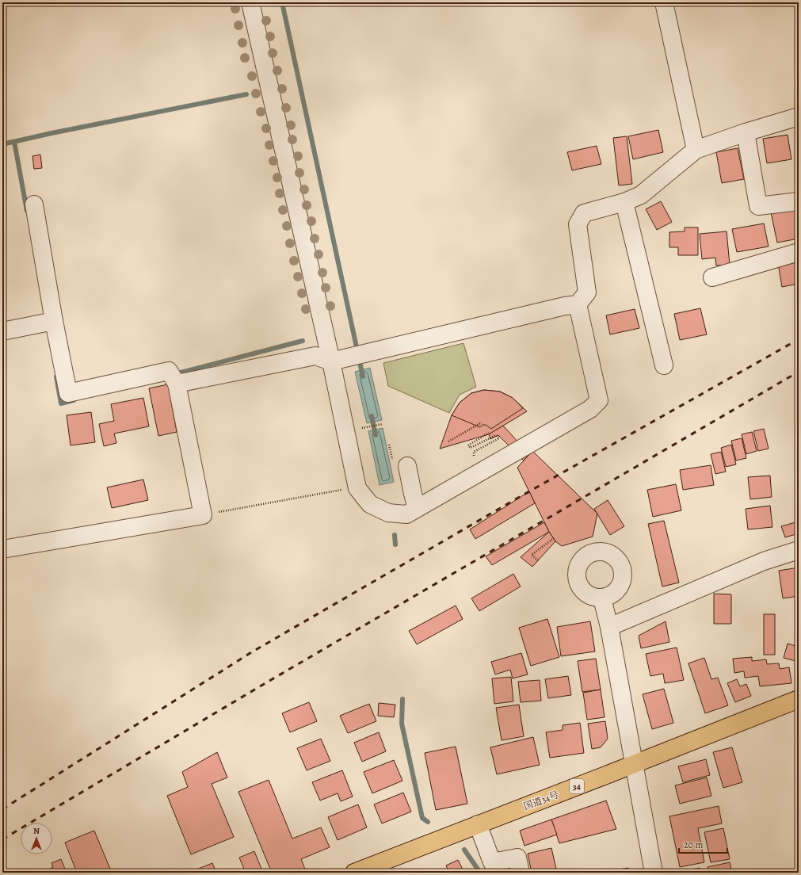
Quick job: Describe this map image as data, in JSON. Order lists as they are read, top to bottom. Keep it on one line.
{"streets":{"highway":["34","国道34号"]},"scale_bar":"20 m","north":"top"}
